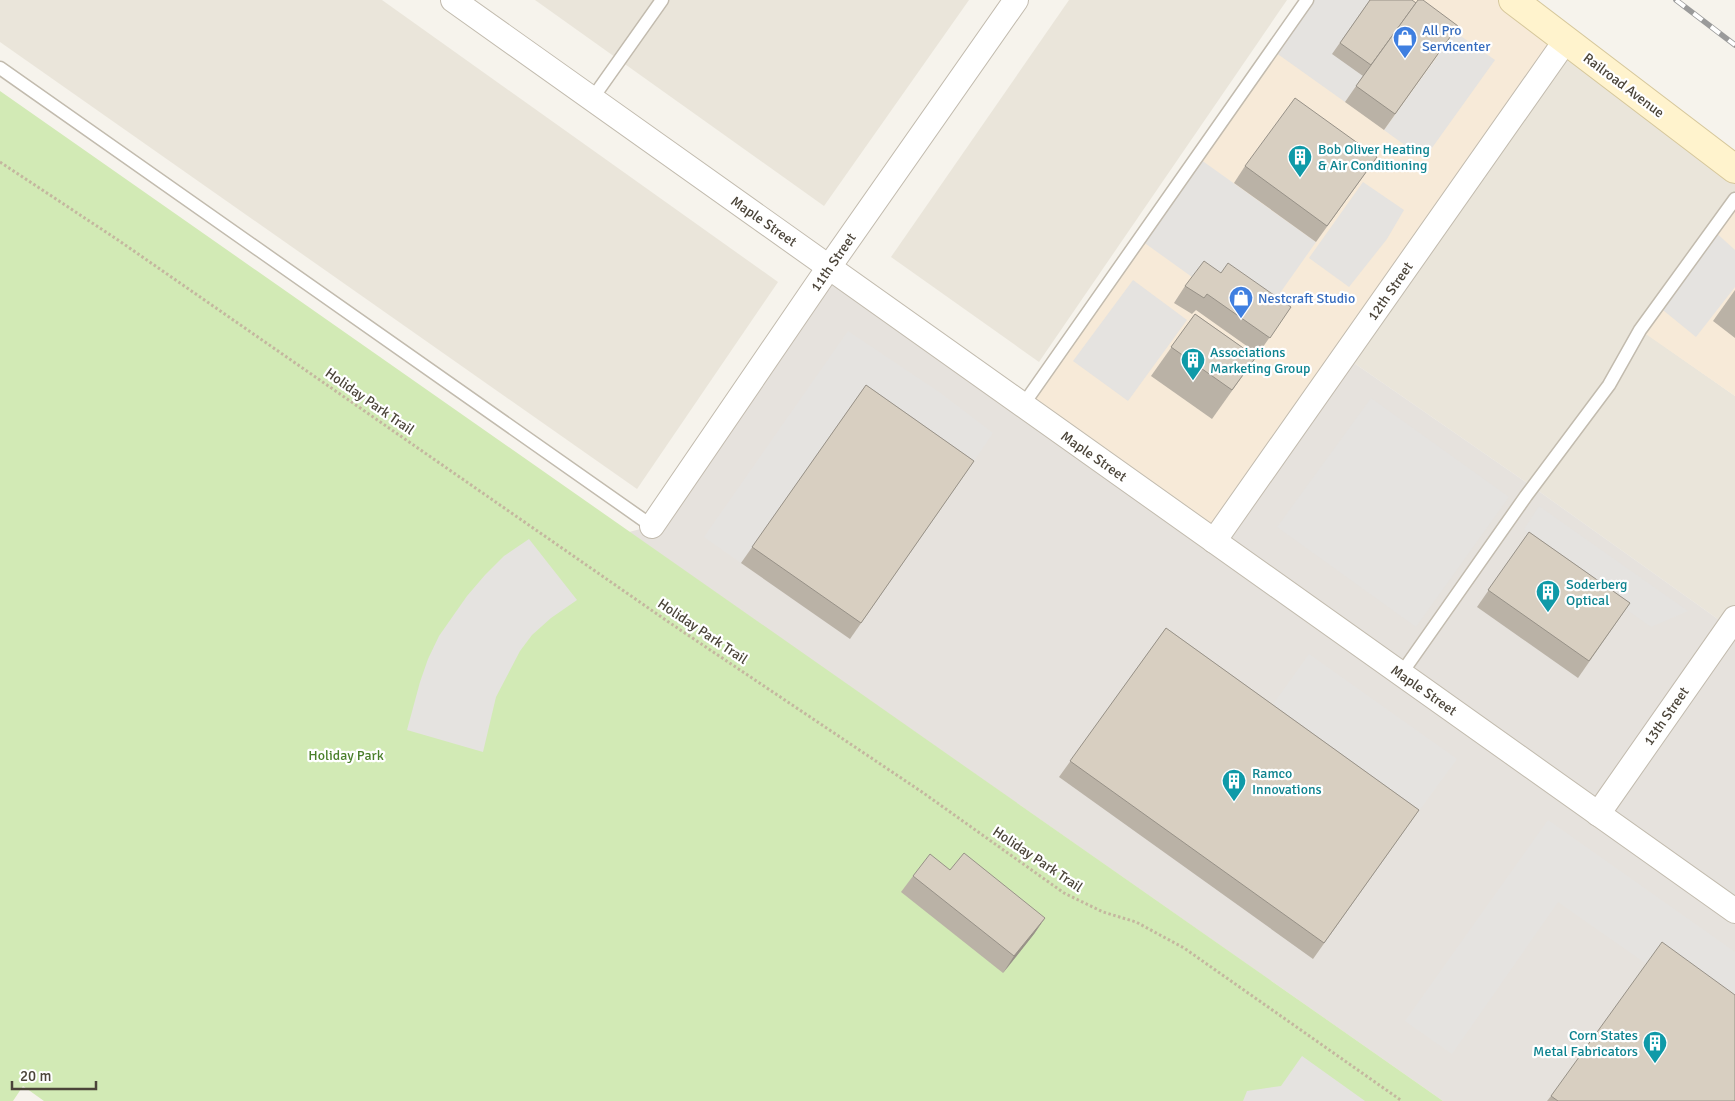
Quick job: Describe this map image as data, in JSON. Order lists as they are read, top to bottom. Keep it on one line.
{"streets":{"main road":["Railroad Avenue"],"street":["Maple Street","11th Street","12th Street","13th Street"],"path":["Holiday Park Trail"]},"crossings":[["Railroad Avenue","12th Street"],["Maple Street","11th Street"],["Maple Street","12th Street"],["Maple Street","13th Street"]],"parks":["Holiday Park"],"places":{"shop":["All Pro Servicenter","Nestcraft Studio"],"building":["Bob Oliver Heating & Air Conditioning","Associations Marketing Group","Soderberg Optical","Ramco Innovations","Corn States Metal Fabricators"]},"scale_bar":"20 m"}
